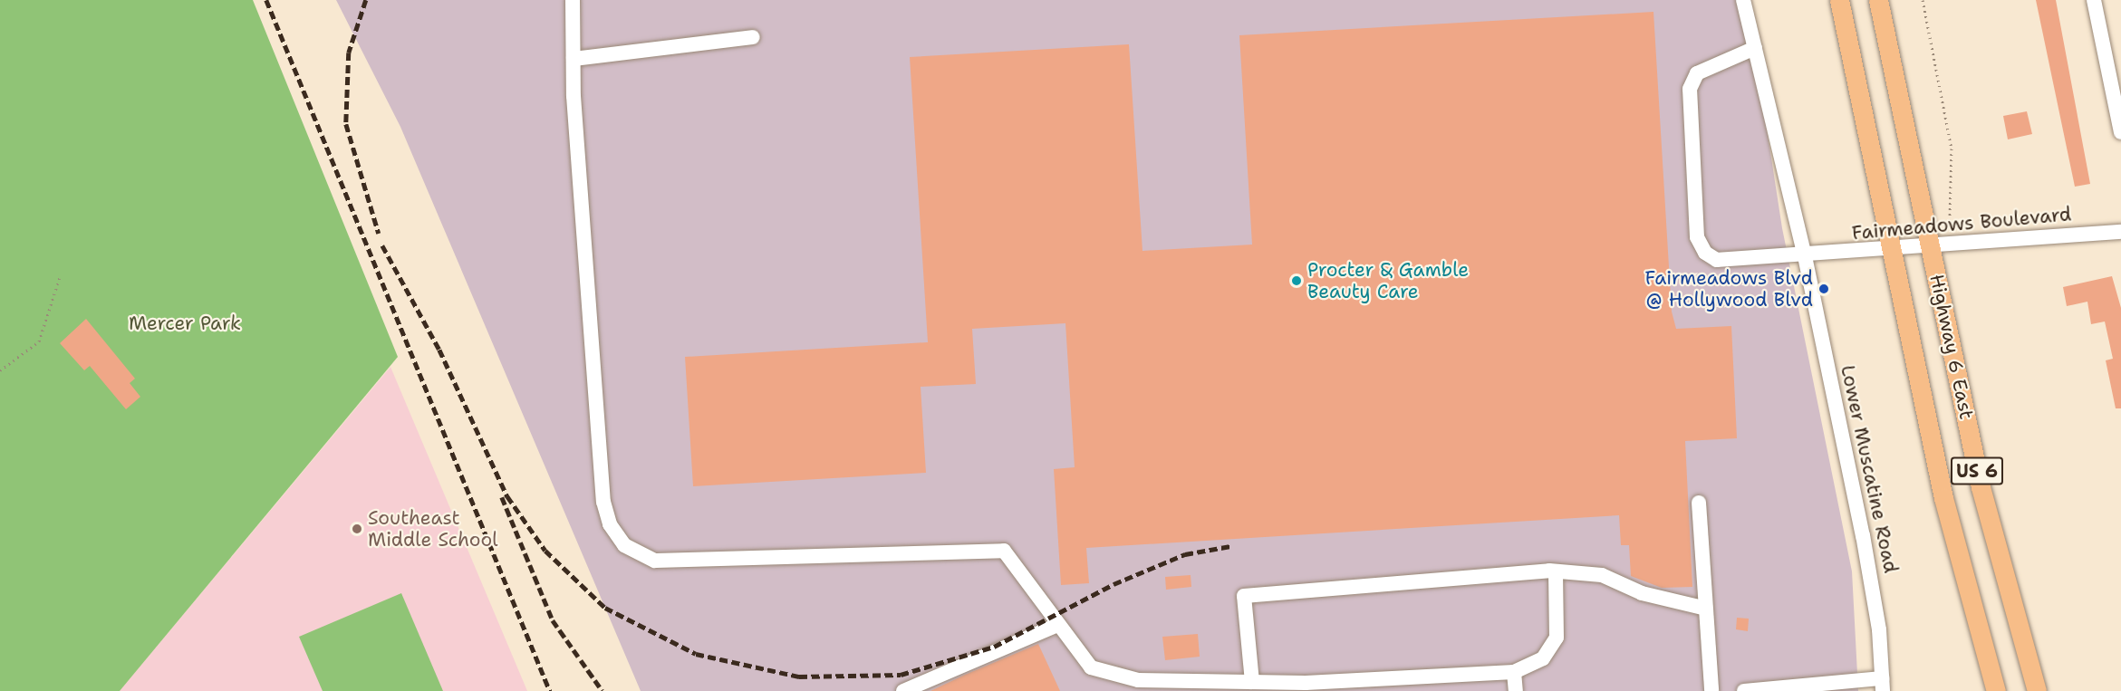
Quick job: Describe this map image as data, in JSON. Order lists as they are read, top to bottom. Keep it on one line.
{"streets":{"main road":["Highway 6 East","US 6"],"street":["Fairmeadows Boulevard","Lower Muscatine Road"]},"crossings":[["Fairmeadows Boulevard","Highway 6 East"],["Fairmeadows Boulevard","Lower Muscatine Road"]],"parks":["Mercer Park"],"places":["Procter & Gamble Beauty Care","Fairmeadows Blvd @ Hollywood Blvd","Southeast Middle School"]}
